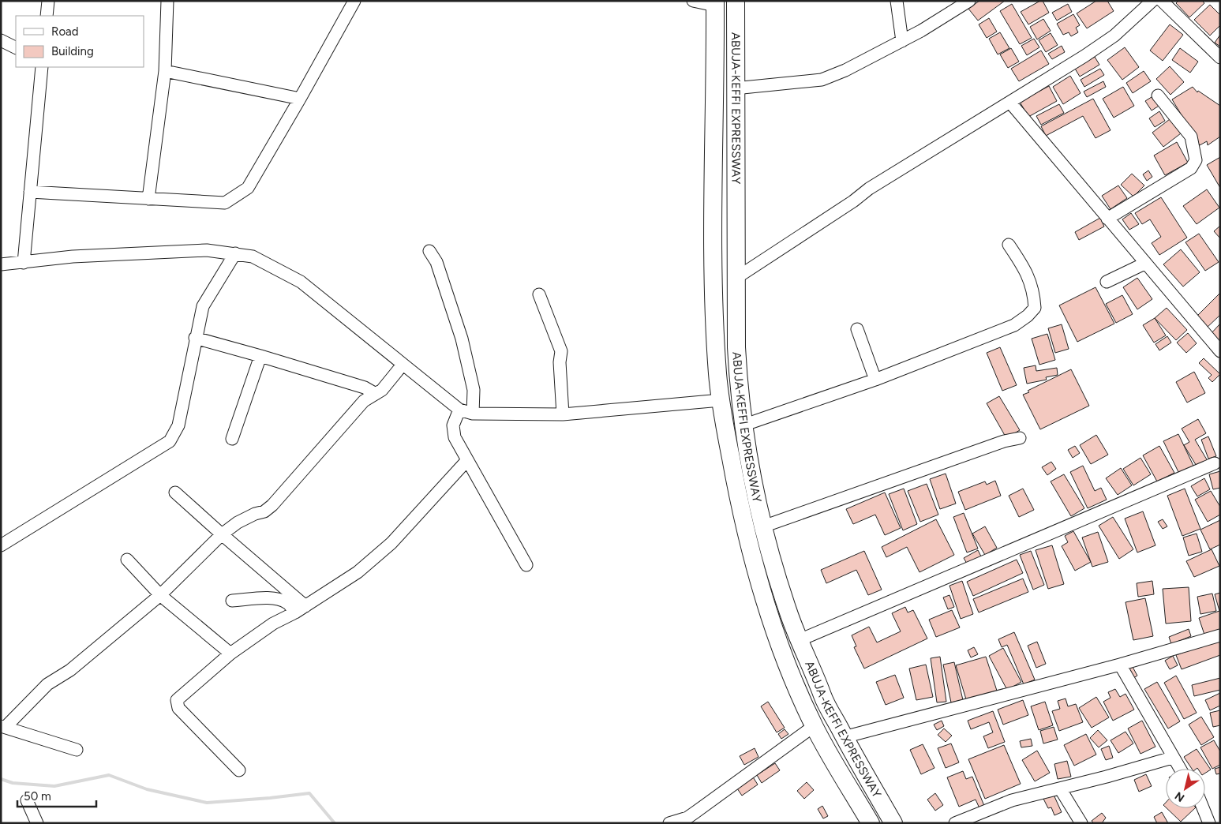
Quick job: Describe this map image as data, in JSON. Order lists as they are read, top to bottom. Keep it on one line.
{"streets":{"highway":["ABUJA-KEFFI EXPRESSWAY"]},"legend":["Road","Building"],"scale_bar":"50 m","north":"bottom left"}
